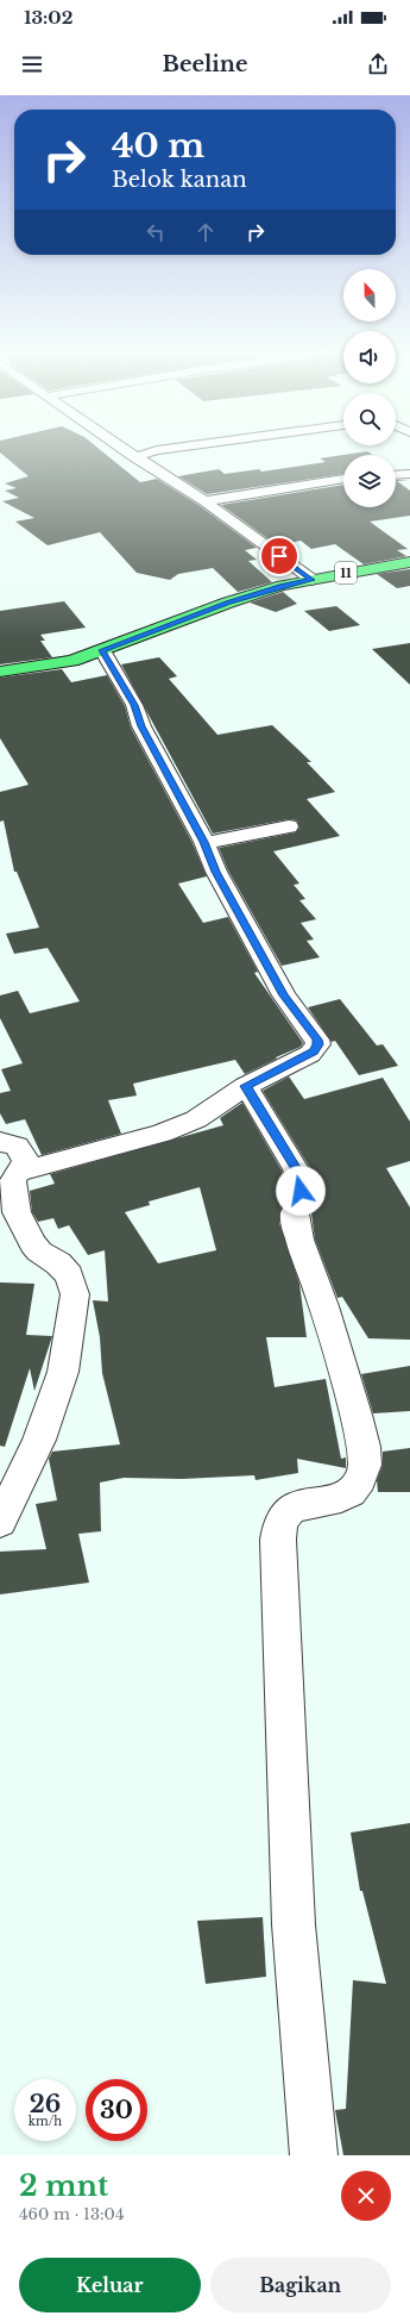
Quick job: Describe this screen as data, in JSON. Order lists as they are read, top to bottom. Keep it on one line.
{"streets":{"highway":["11"]},"north":"top","page":{"status":"13:02","header":"Beeline","turn":["40 m","Belok kanan"],"speed":"26 km/h","limit":"30","heading":["2 mnt","460 m · 13:04"],"buttons":["Keluar","Bagikan"]}}
